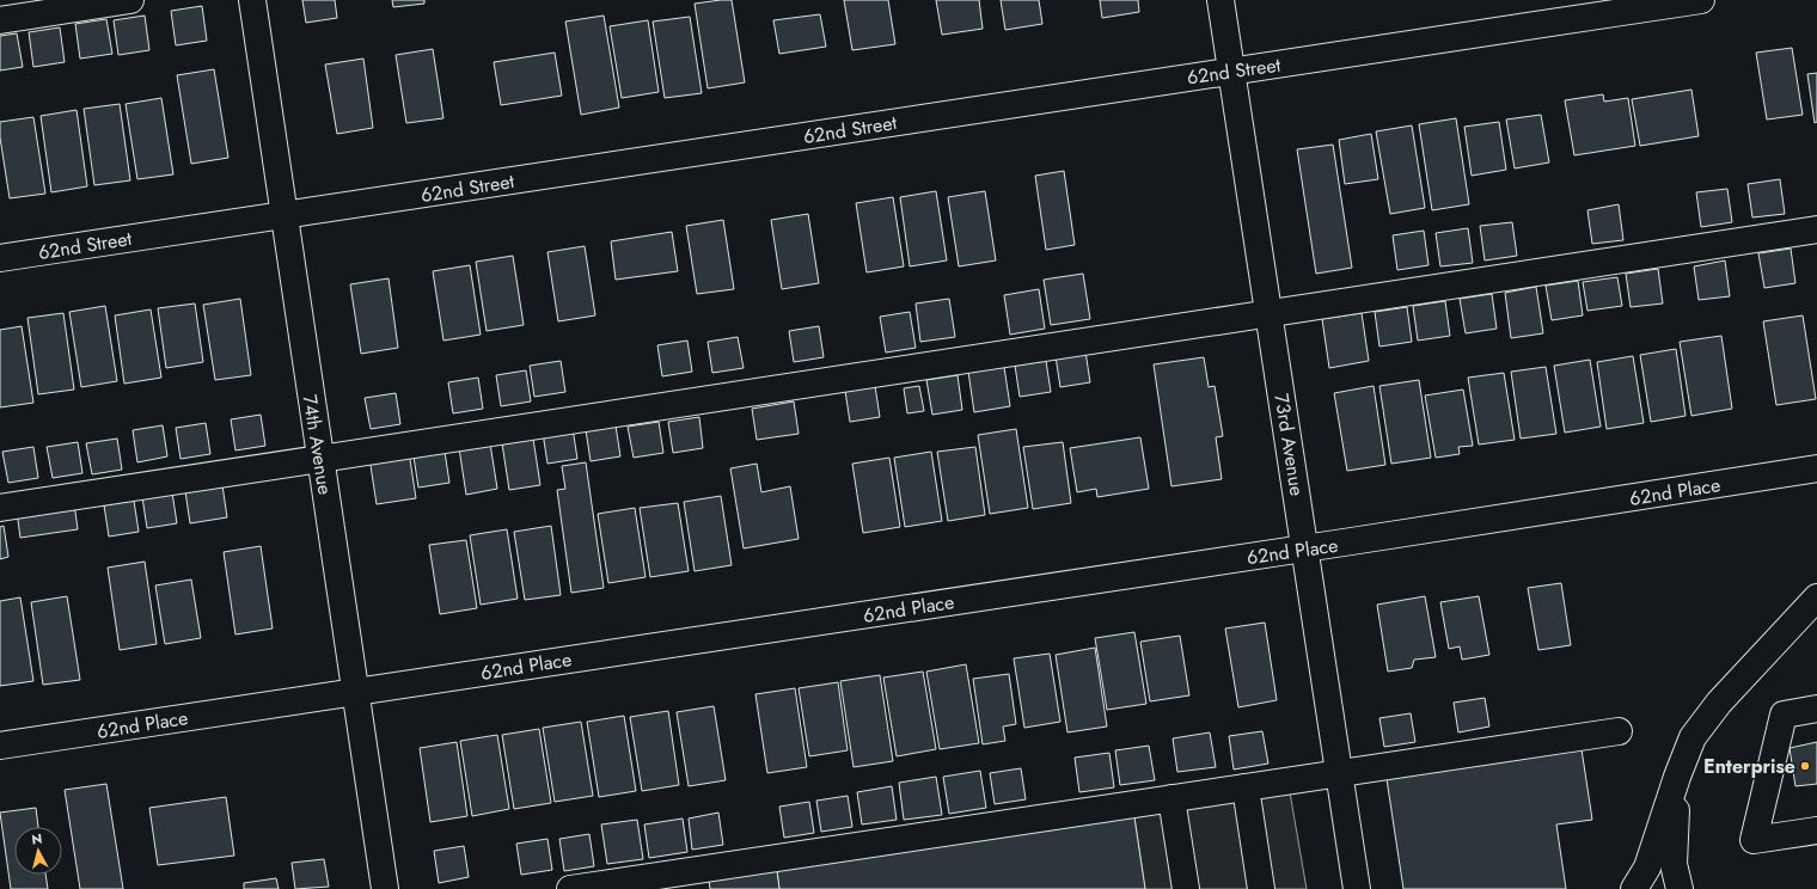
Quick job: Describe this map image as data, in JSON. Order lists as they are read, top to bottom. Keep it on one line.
{"streets":{"street":["62nd Street","74th Avenue","73rd Avenue","62nd Place"]},"crossings":[["62nd Street","74th Avenue"],["62nd Street","73rd Avenue"],["74th Avenue","62nd Place"],["73rd Avenue","62nd Place"]],"places":["Enterprise"],"north":"top"}
